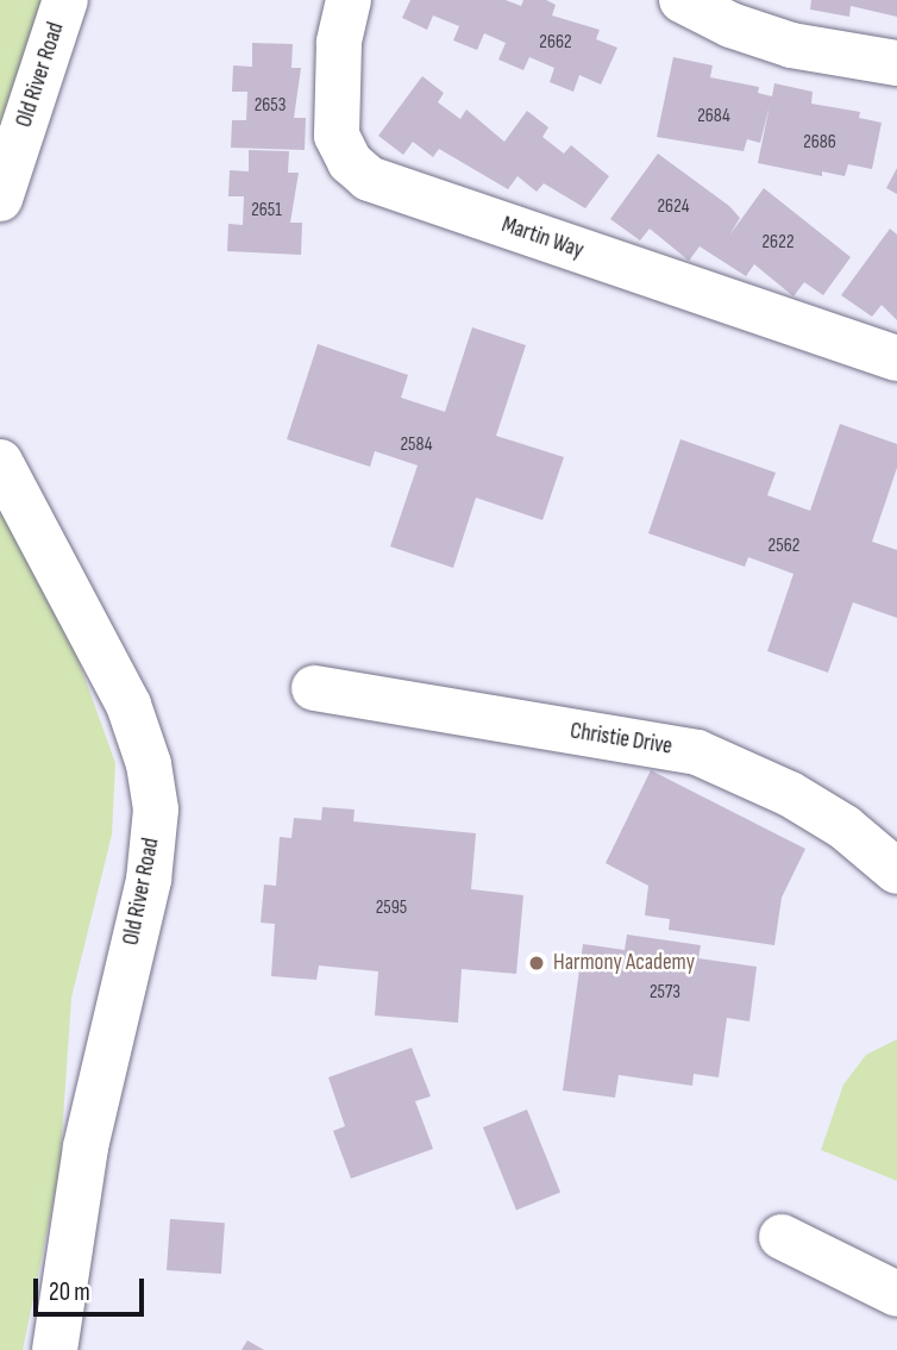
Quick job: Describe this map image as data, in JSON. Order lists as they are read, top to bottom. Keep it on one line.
{"streets":{"street":["Old River Road","Martin Way","Christie Drive"]},"places":["Harmony Academy"],"house_numbers":["2662","2653","2684","2686","2624","2651","2622","2584","2562","2595","2573"],"scale_bar":"20 m"}
